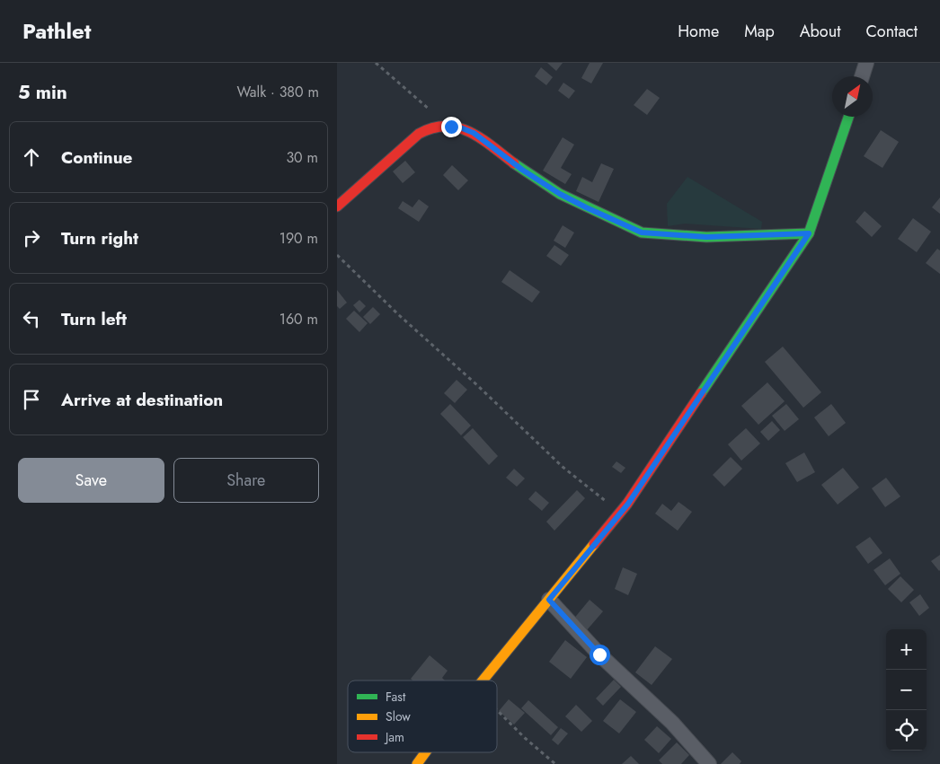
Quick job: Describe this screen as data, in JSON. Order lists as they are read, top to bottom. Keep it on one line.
{"legend":["Fast","Slow","Jam"],"north":"top right","page":{"header":"Pathlet","nav":["Home","Map","About","Contact"],"heading":["5 min","Walk · 380 m"],"list":[["Continue","30 m"],["Turn right","190 m"],["Turn left","160 m"],"Arrive at destination"],"buttons":["Save","Share"],"map_buttons":["+","−"]}}
